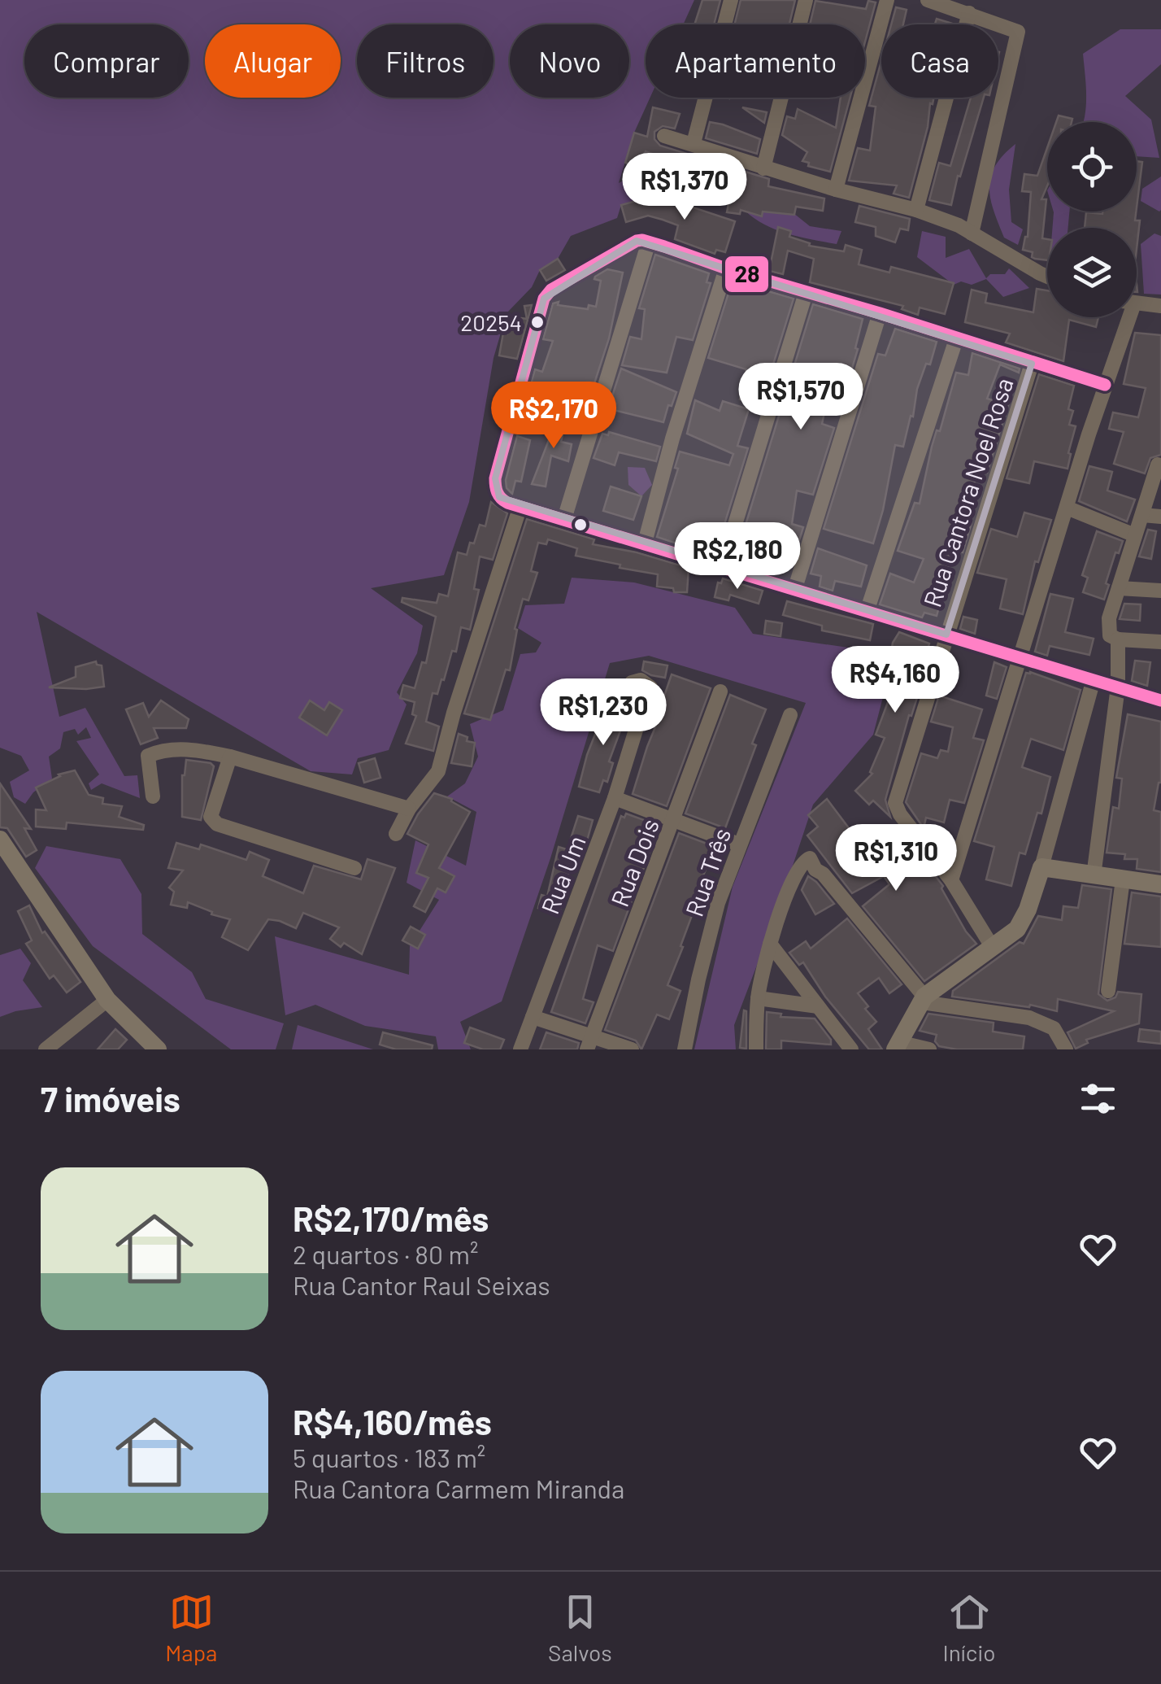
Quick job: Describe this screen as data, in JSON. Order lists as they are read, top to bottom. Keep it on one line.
{"streets":{"street":["Rua Cantora Noel Rosa","Rua Dois","Rua Três","Rua Um"]},"places":["20254"],"lines":["transit line 28"],"page":{"chip":["Comprar","Alugar","Filtros","Novo","Apartamento","Casa"],"price":["R$1,370","R$1,570","R$2,170","R$2,180","R$4,160","R$1,230","R$1,310"],"heading":"7 imóveis","list":[{"name":"R$2,170/mês","note":"2 quartos · 80 m² · Rua Cantor Raul Seixas"},{"name":"R$4,160/mês","note":"5 quartos · 183 m² · Rua Cantora Carmem Miranda"}],"tabs":["Mapa","Salvos","Início"]}}
